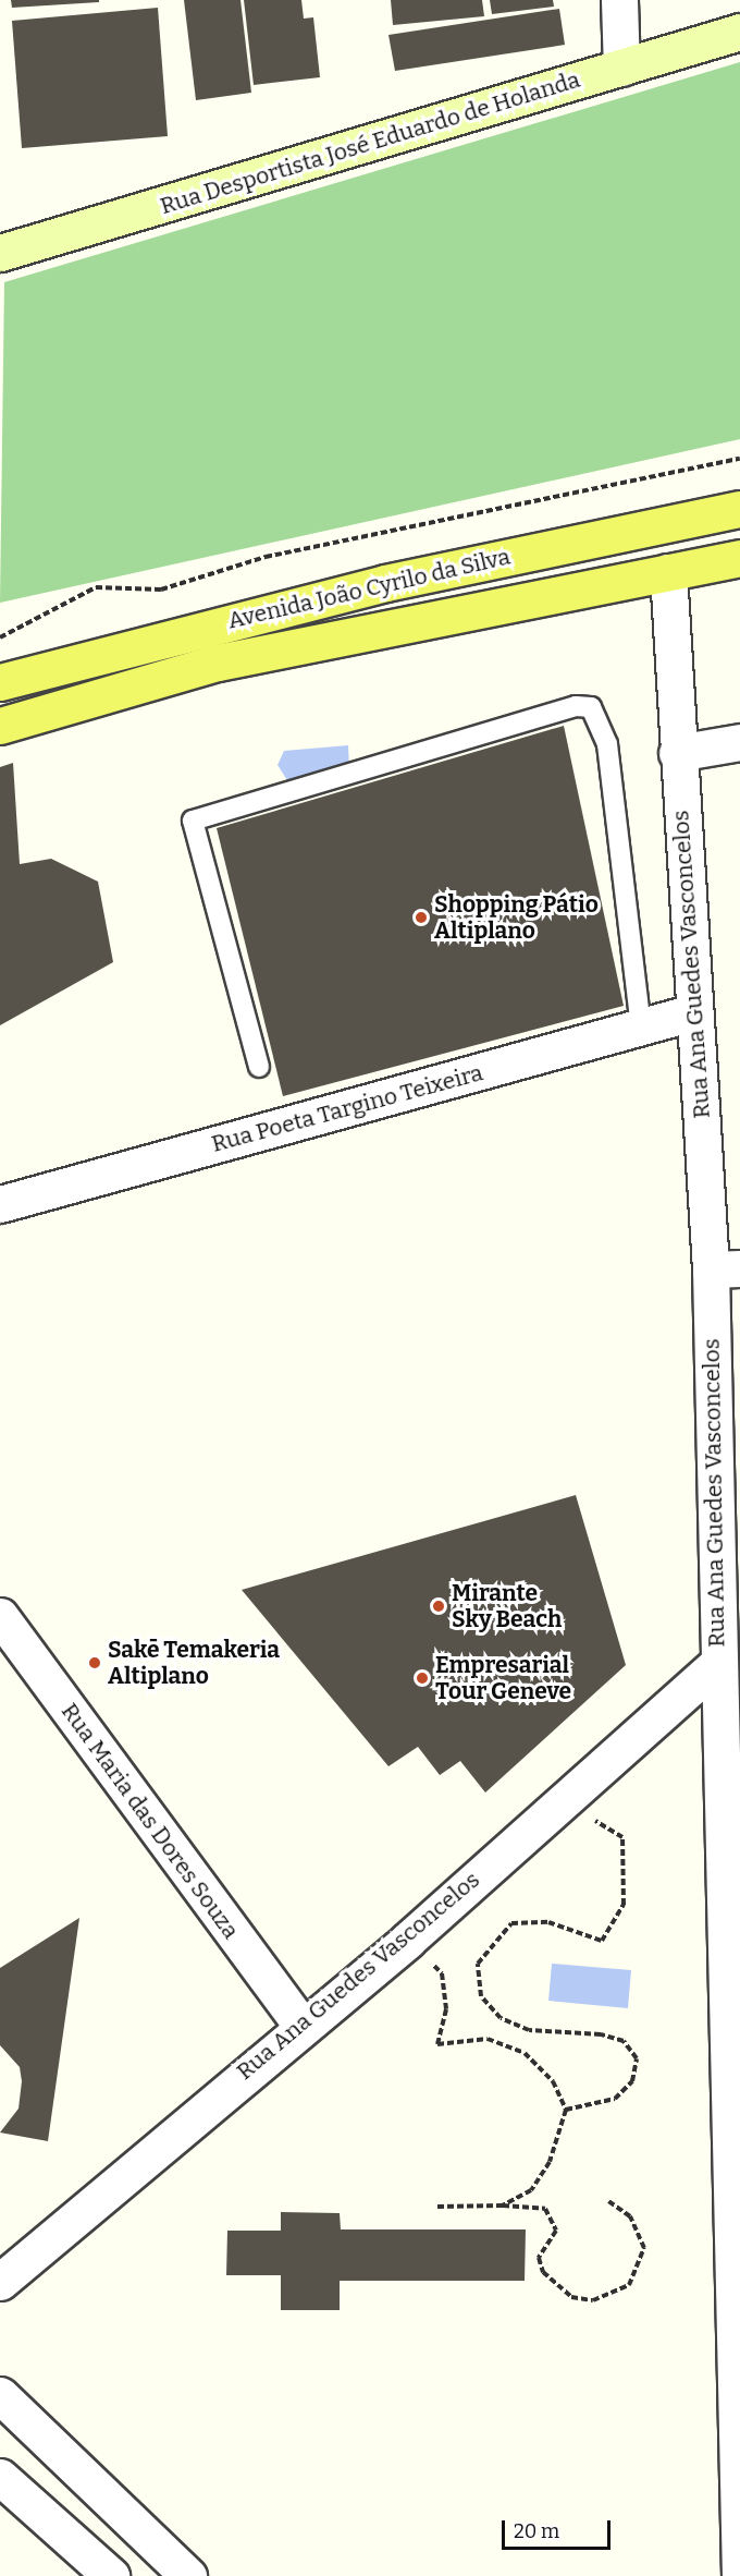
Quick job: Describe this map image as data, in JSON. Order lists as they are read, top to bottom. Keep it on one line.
{"streets":{"main road":["Rua Desportista José Eduardo de Holanda","Avenida João Cyrilo da Silva"],"street":["Rua Ana Guedes Vasconcelos","Rua Poeta Targino Teixeira","Rua Maria das Dores Souza"]},"crossings":[["Avenida João Cyrilo da Silva","Rua Ana Guedes Vasconcelos"],["Rua Ana Guedes Vasconcelos","Rua Poeta Targino Teixeira"],["Rua Ana Guedes Vasconcelos","Rua Maria das Dores Souza"]],"places":["Shopping Pátio Altiplano","Mirante Sky Beach","Sakē Temakeria Altiplano","Empresarial Tour Geneve"],"scale_bar":"20 m"}
